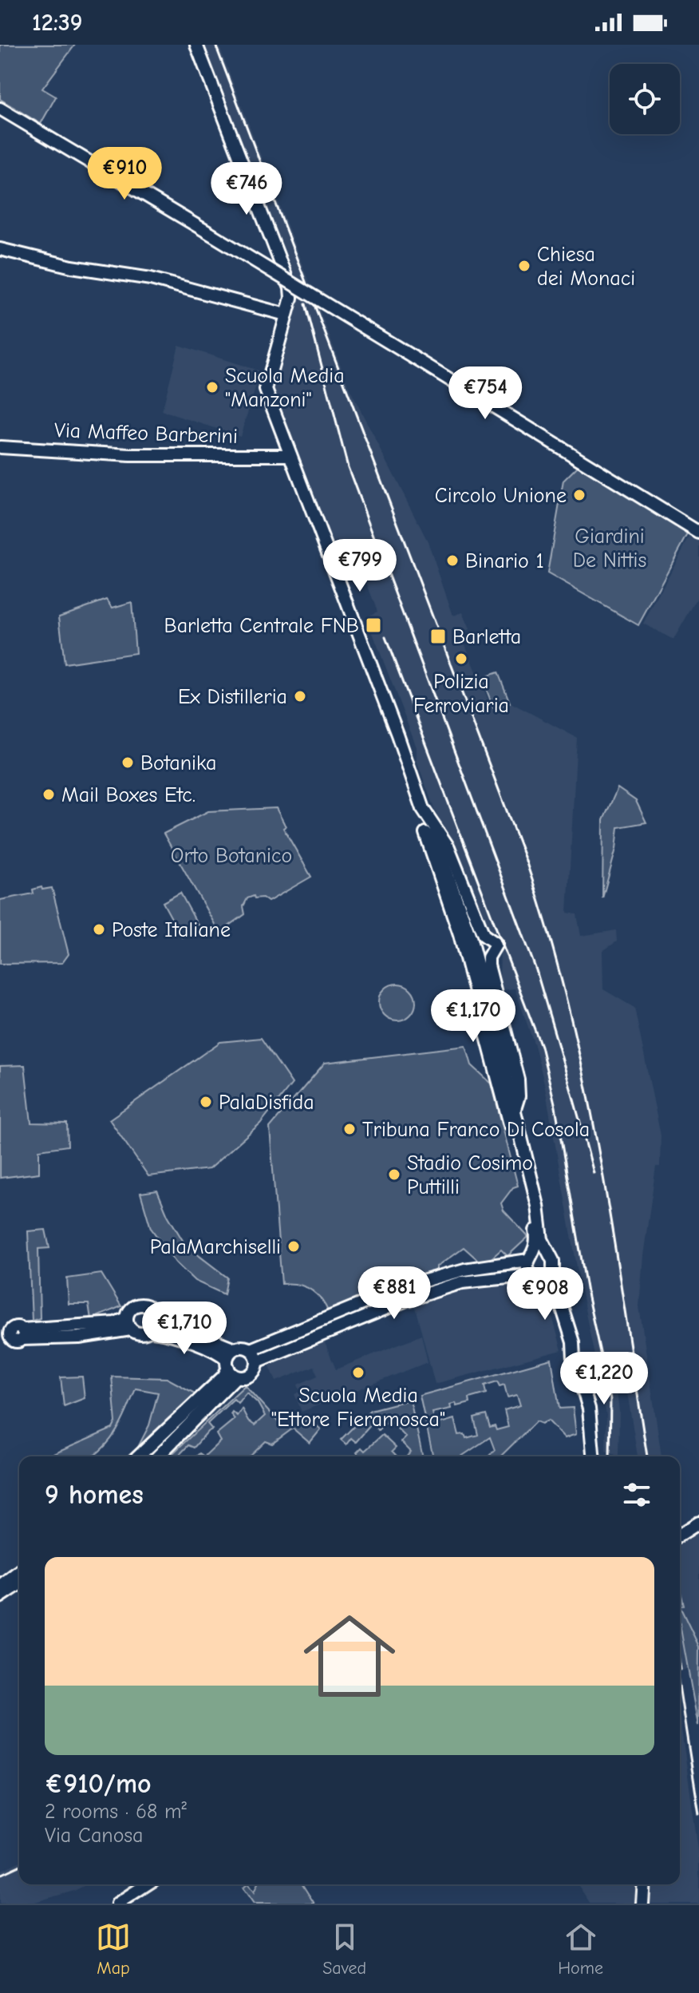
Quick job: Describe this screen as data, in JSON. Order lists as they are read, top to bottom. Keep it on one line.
{"streets":{"street":["Via Maffeo Barberini"]},"parks":["Giardini De Nittis","Orto Botanico"],"places":{"other":["Chiesa dei Monaci","Scuola Media \"Manzoni\"","Circolo Unione","Binario 1","Polizia Ferroviaria","Ex Distilleria","Botanika","Mail Boxes Etc.","Poste Italiane","PalaDisfida","Tribuna Franco Di Cosola","Stadio Cosimo Puttilli","PalaMarchiselli","Scuola Media \"Ettore Fieramosca\""],"transit":["Barletta Centrale FNB","Barletta"]},"page":{"status":"12:39","price":["€910","€746","€754","€799","€1,170","€881","€908","€1,710","€1,220"],"heading":"9 homes","list":[{"name":"€910/mo","note":"2 rooms · 68 m² · Via Canosa"}],"tabs":["Map","Saved","Home"]}}
